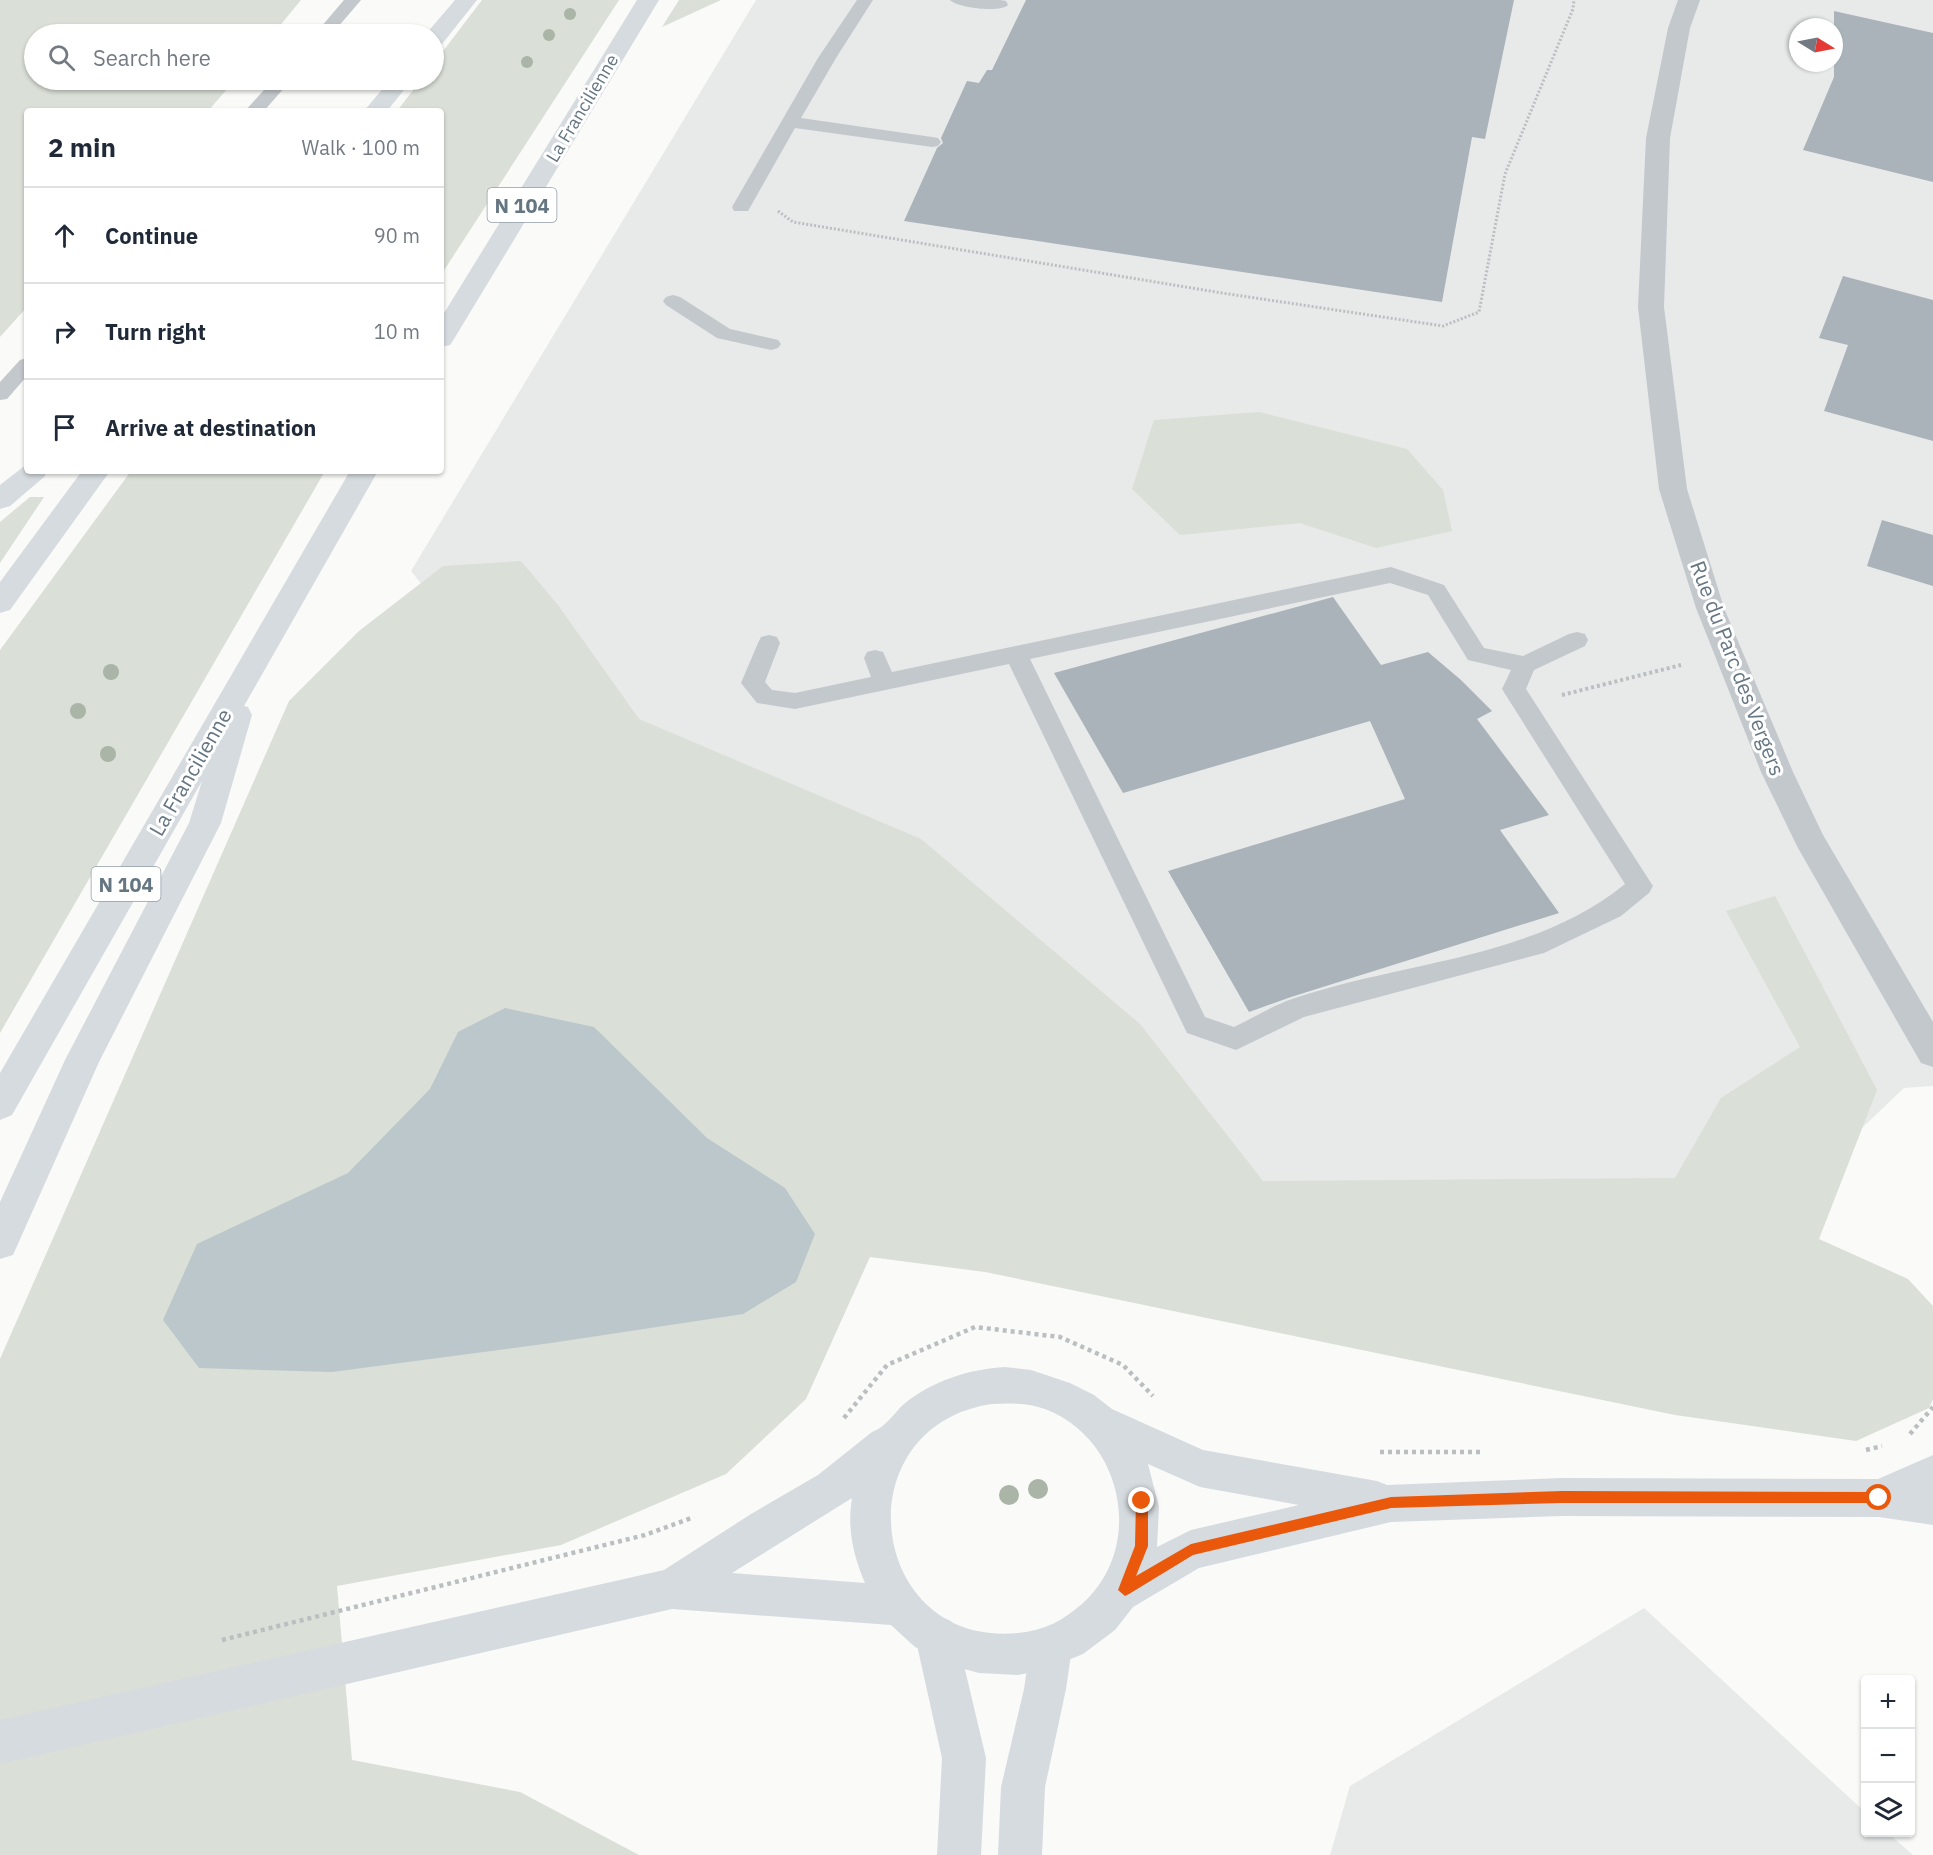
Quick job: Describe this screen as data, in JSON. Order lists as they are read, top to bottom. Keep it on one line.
{"streets":{"main road":["La Francilienne","N 104"],"street":["Rue du Parc des Vergers"]},"north":"right","page":{"search":"Search here","heading":["2 min","Walk · 100 m"],"list":[["Continue","90 m"],["Turn right","10 m"],"Arrive at destination"],"map_buttons":["+","−"]}}
